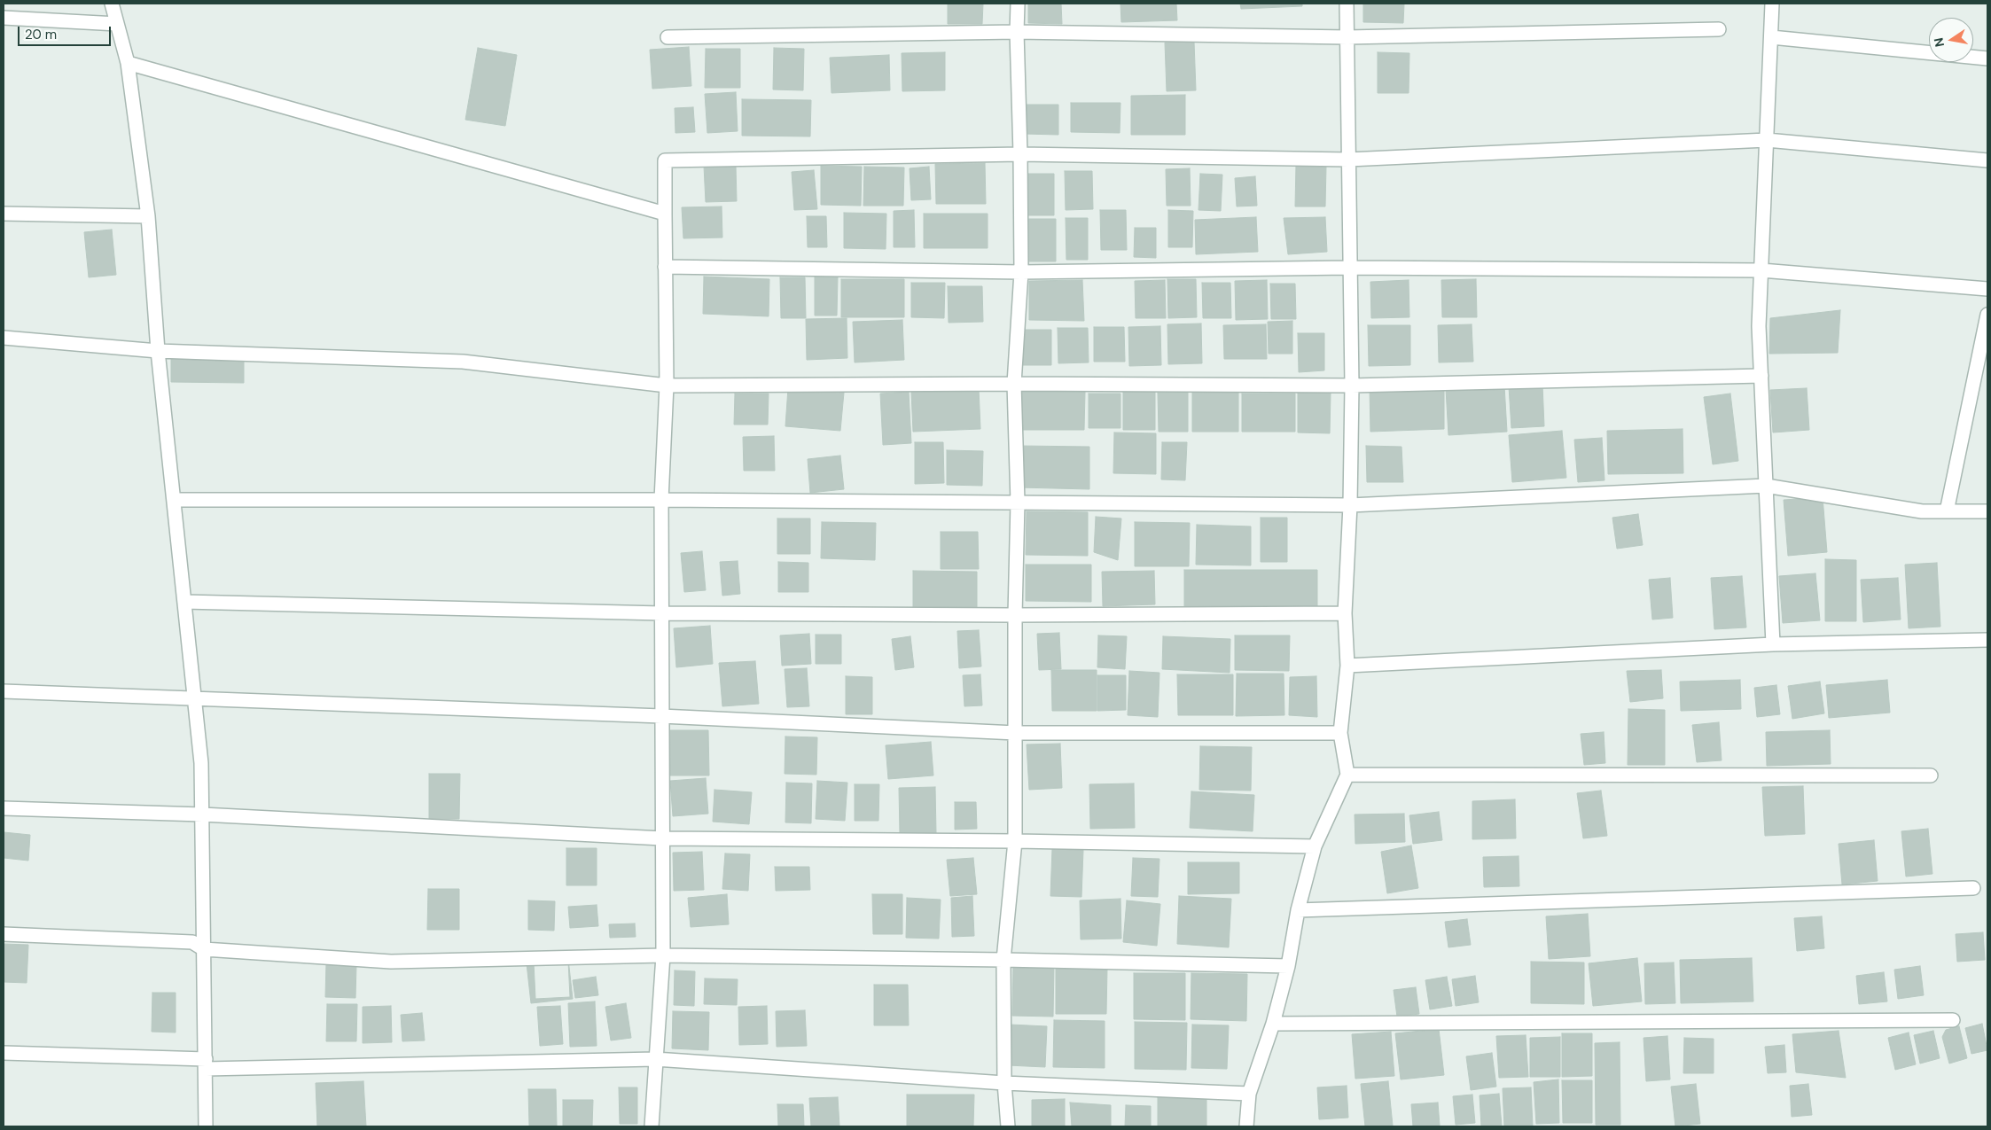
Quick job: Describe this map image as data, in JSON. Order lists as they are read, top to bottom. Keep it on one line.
{"scale_bar":"20 m","north":"left"}
